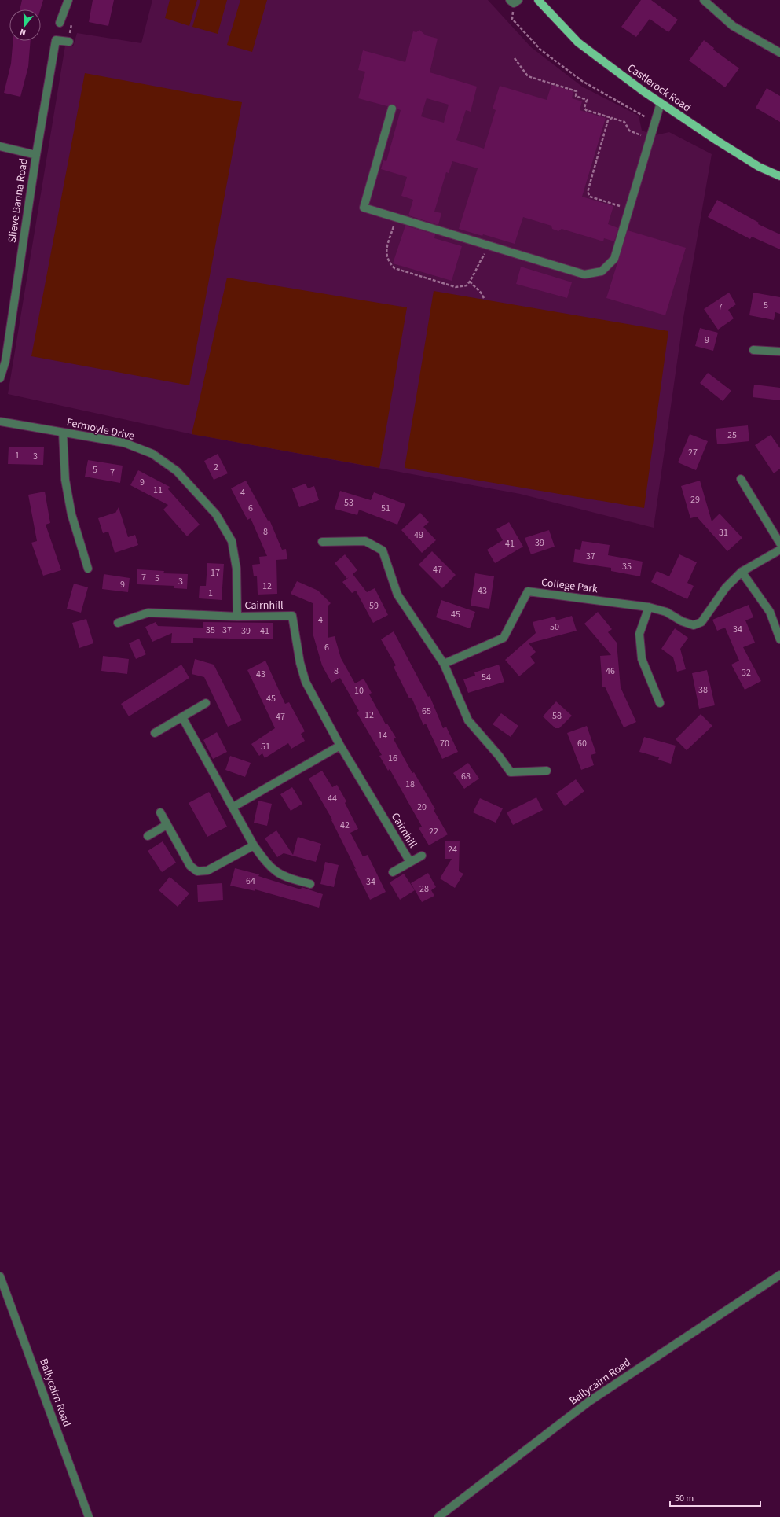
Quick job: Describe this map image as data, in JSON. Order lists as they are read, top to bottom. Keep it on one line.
{"streets":{"main road":["Castlerock Road"],"street":["Slieve Banna Road","Fermoyle Drive","College Park","Cairnhill","Ballycairn Road"]},"crossings":[["Fermoyle Drive","Cairnhill"]],"house_numbers":["5","7","9","25","27","1","3","2","5","7","9","11","4","29","53","6","51","8","31","49","39","41","37","35","47","17","7","5","3","9","12","43","1","59","45","4","50","34","35","37","39","41","6","8","46","32","43","54","38","10","45","65","12","58","47","14","70","60","51","16","68","18","44","20","42","22","24","64","34","28"],"scale_bar":"50 m","north":"bottom"}
